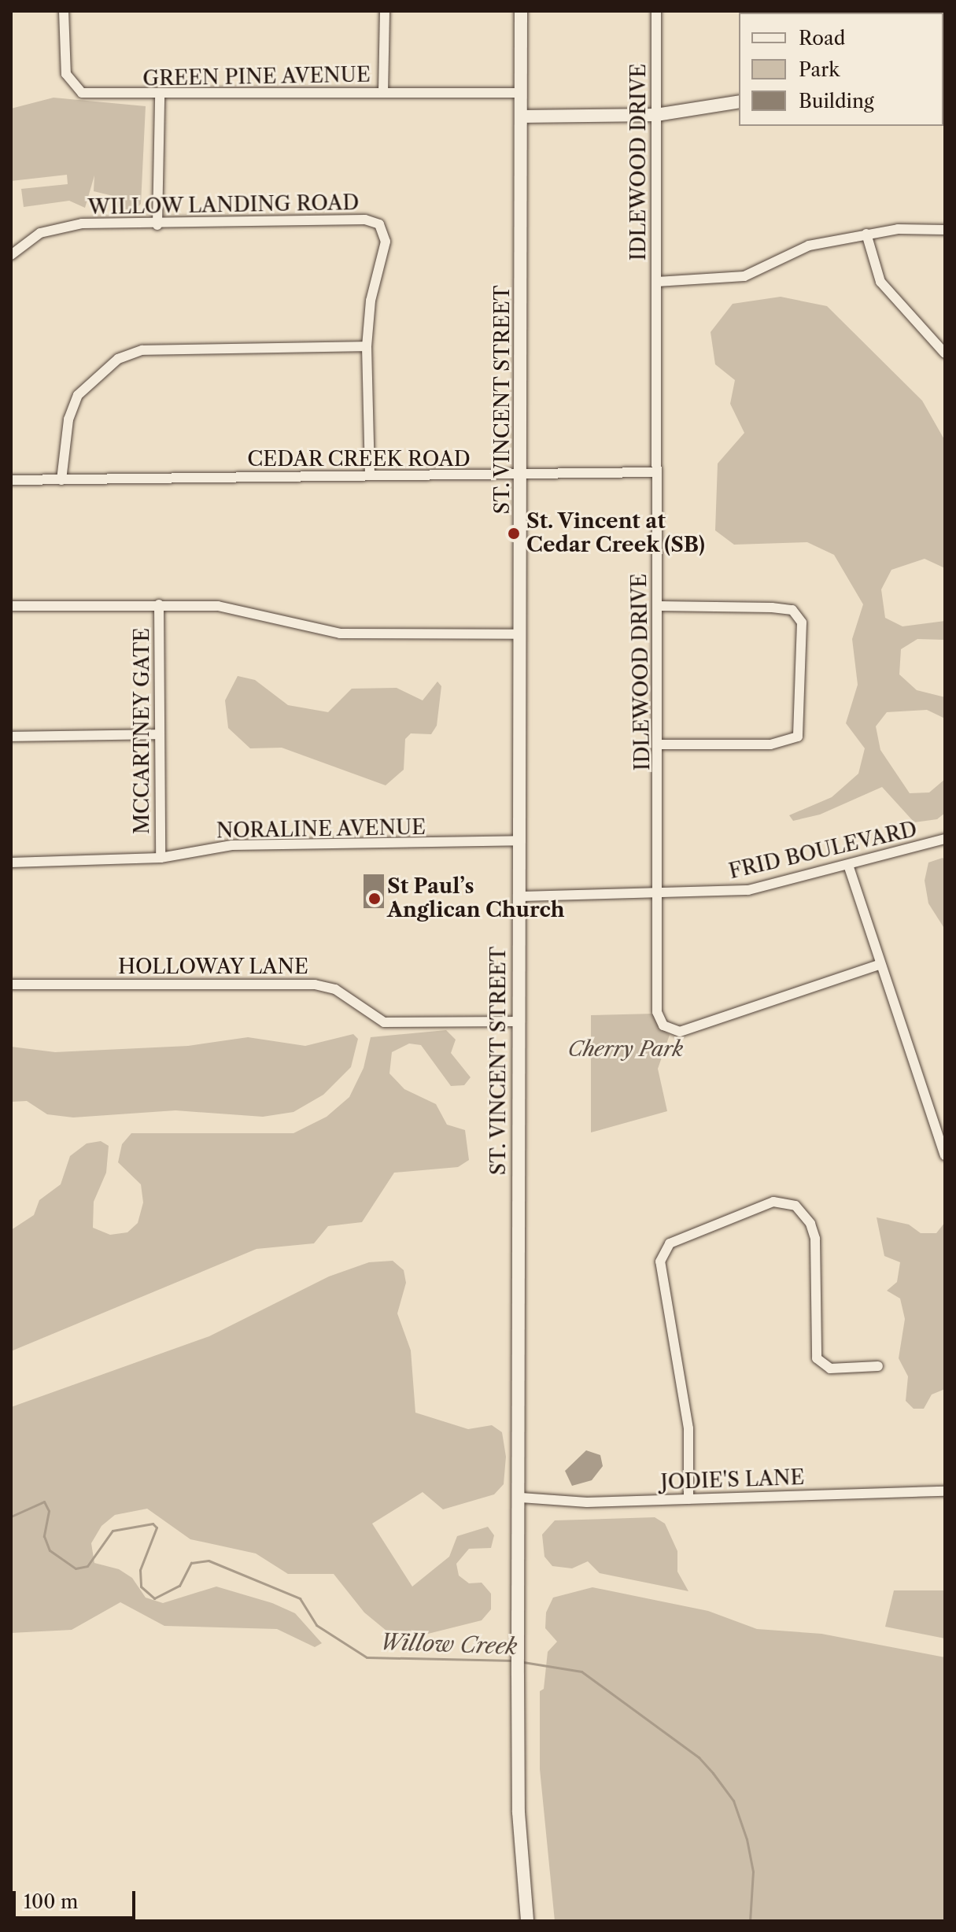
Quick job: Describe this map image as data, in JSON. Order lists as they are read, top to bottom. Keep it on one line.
{"streets":{"street":["GREEN PINE AVENUE","IDLEWOOD DRIVE","WILLOW LANDING ROAD","ST. VINCENT STREET","CEDAR CREEK ROAD","MCCARTNEY GATE","NORALINE AVENUE","FRID BOULEVARD","HOLLOWAY LANE","JODIE'S LANE"]},"crossings":[["GREEN PINE AVENUE","ST. VINCENT STREET"],["IDLEWOOD DRIVE","CEDAR CREEK ROAD"],["IDLEWOOD DRIVE","FRID BOULEVARD"],["WILLOW LANDING ROAD","CEDAR CREEK ROAD"],["ST. VINCENT STREET","CEDAR CREEK ROAD"],["ST. VINCENT STREET","NORALINE AVENUE"],["ST. VINCENT STREET","FRID BOULEVARD"],["ST. VINCENT STREET","HOLLOWAY LANE"],["ST. VINCENT STREET","JODIE'S LANE"],["MCCARTNEY GATE","NORALINE AVENUE"]],"water":["Willow Creek"],"parks":["Cherry Park"],"places":["St. Vincent at Cedar Creek (SB)","St Paul’s Anglican Church"],"legend":["Road","Park","Building"],"scale_bar":"100 m"}
